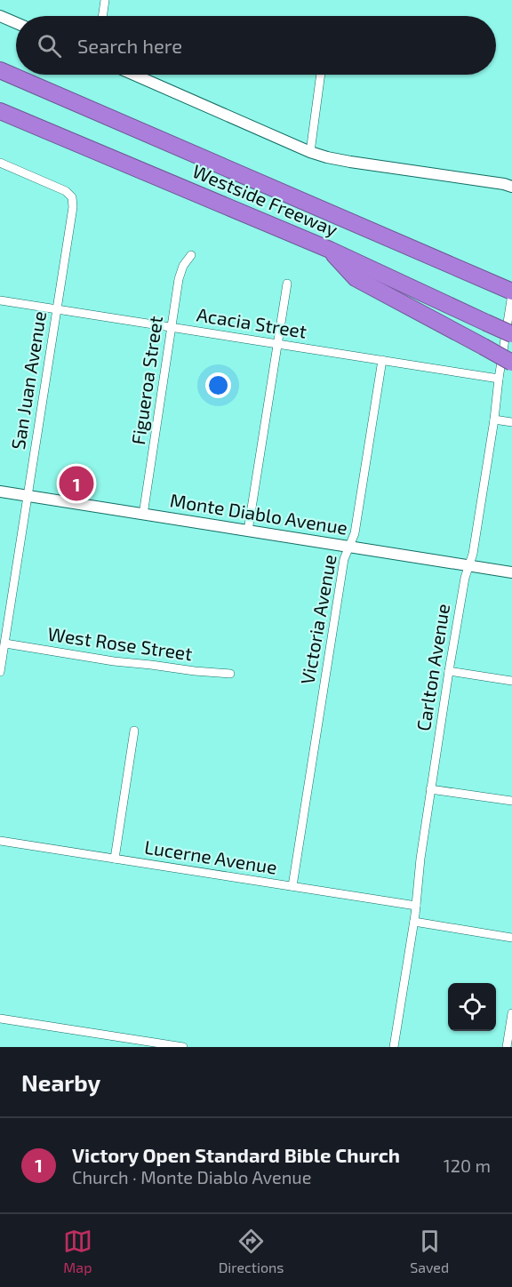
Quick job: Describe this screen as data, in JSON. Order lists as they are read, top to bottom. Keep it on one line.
{"streets":{"highway":["Westside Freeway"],"street":["Acacia Street","San Juan Avenue","Figueroa Street","Monte Diablo Avenue","Victoria Avenue","West Rose Street","Carlton Avenue","Lucerne Avenue"]},"crossings":[["Westside Freeway","Carlton Avenue"],["Acacia Street","San Juan Avenue"],["Acacia Street","Figueroa Street"],["Acacia Street","Victoria Avenue"],["Acacia Street","Carlton Avenue"],["San Juan Avenue","Monte Diablo Avenue"],["San Juan Avenue","West Rose Street"],["Figueroa Street","Monte Diablo Avenue"],["Monte Diablo Avenue","Victoria Avenue"],["Monte Diablo Avenue","Carlton Avenue"],["Victoria Avenue","Lucerne Avenue"],["Carlton Avenue","Lucerne Avenue"]],"page":{"search":"Search here","pins":"1","heading":"Nearby","list":[{"mark":"1","name":"Victory Open Standard Bible Church","note":"Church · Monte Diablo Avenue","value":"120 m"}],"nav":["Map","Directions","Saved"]}}
